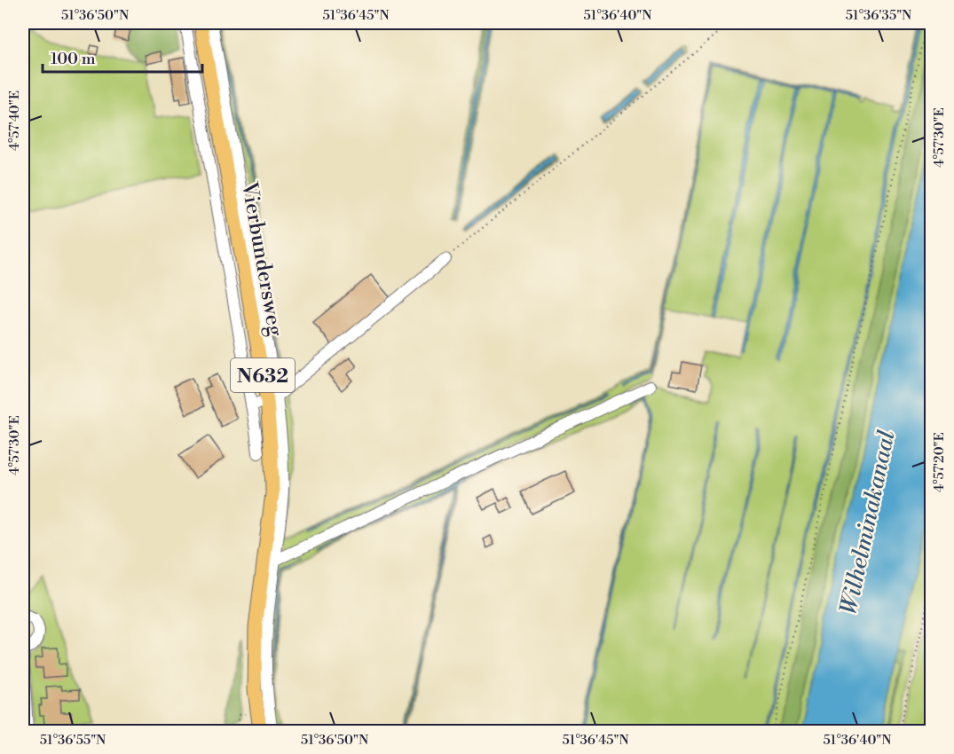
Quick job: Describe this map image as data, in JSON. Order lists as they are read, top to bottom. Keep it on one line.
{"streets":{"main road":["Vierbundersweg","N632"]},"water":["Wilhelminakanaal"],"scale_bar":"100 m","coordinates":["51°36'50\"N","51°36'45\"N","51°36'40\"N","51°36'35\"N","4°57'40\"E","4°57'30\"E","4°57'20\"E","51°36'55\"N"]}
